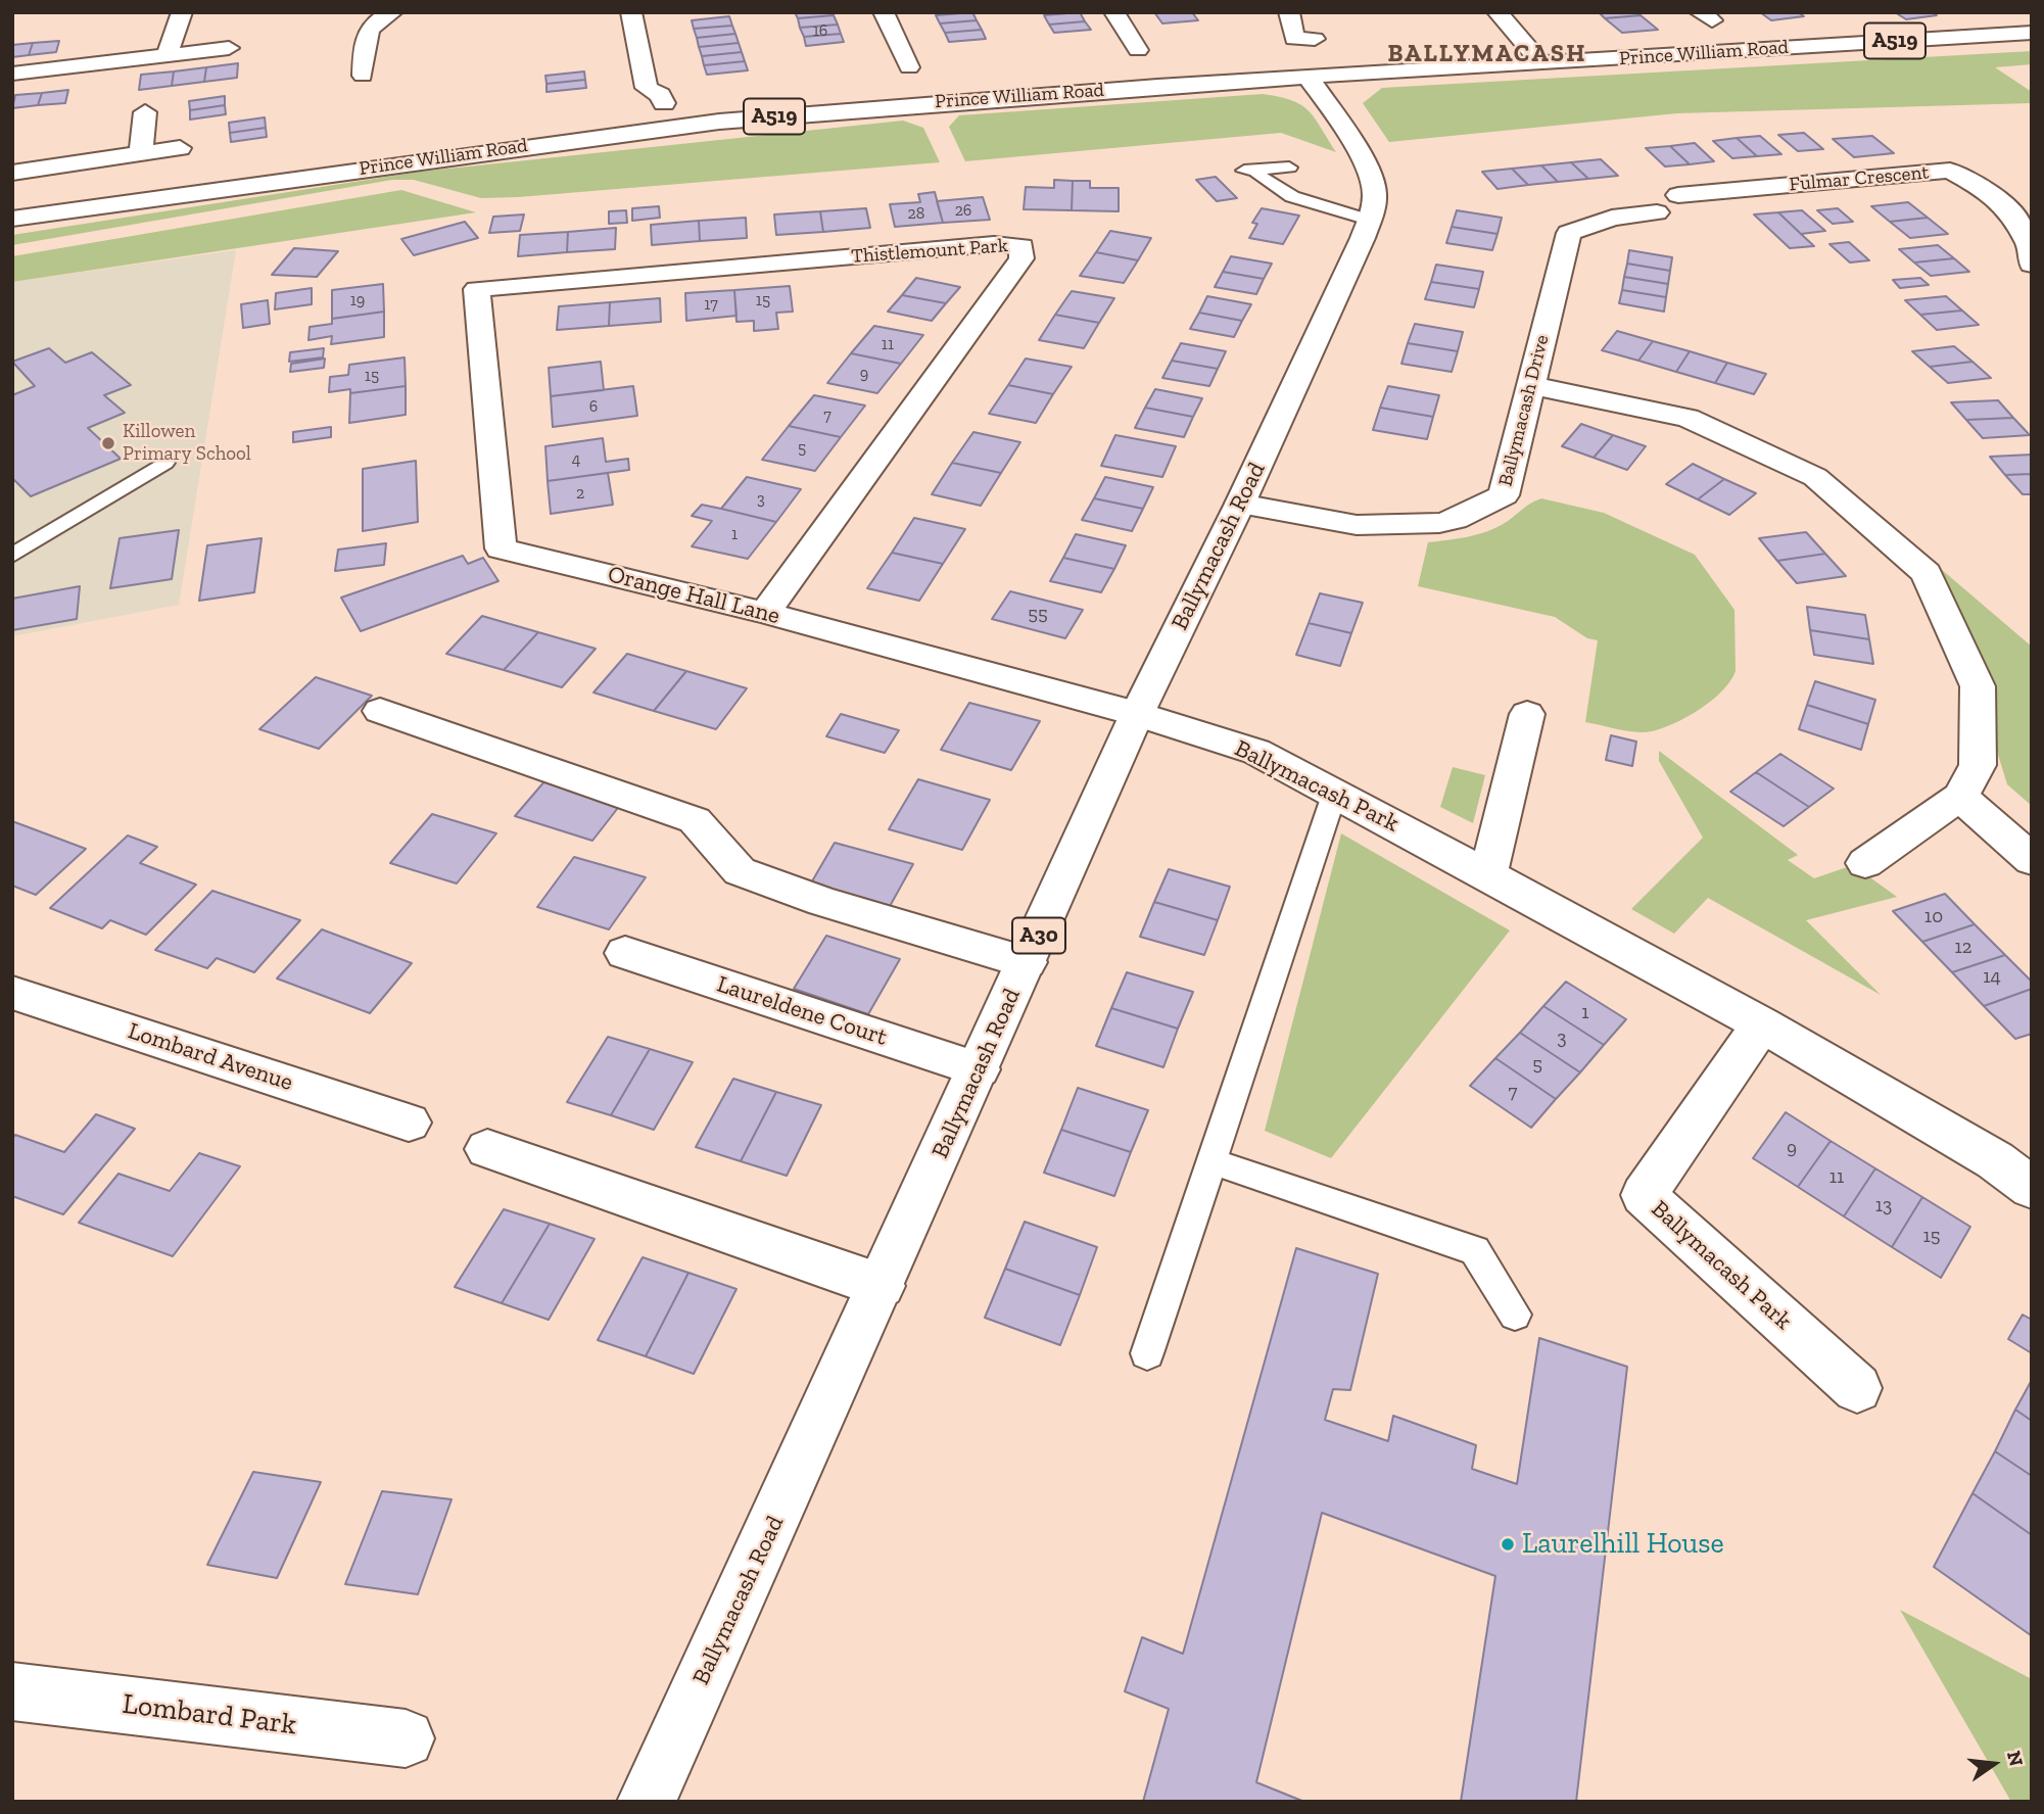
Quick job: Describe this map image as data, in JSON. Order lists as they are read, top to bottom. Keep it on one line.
{"streets":{"street":["A519","Prince William Road","Fulmar Crescent","Thistlemount Park","Ballymacash Drive","Ballymacash Road","Orange Hall Lane","Ballymacash Park","A30","Laureldene Court","Lombard Avenue","Lombard Park"]},"crossings":[["Prince William Road","Ballymacash Road"],["Fulmar Crescent","Ballymacash Drive"],["Thistlemount Park","Orange Hall Lane"],["Ballymacash Drive","Ballymacash Road"],["Ballymacash Road","Orange Hall Lane"],["Ballymacash Road","Ballymacash Park"],["Ballymacash Road","Laureldene Court"],["Orange Hall Lane","Ballymacash Park"]],"districts":["BALLYMACASH"],"places":["Killowen Primary School","Laurelhill House"],"house_numbers":["16","26","28","19","15","17","11","9","15","6","7","5","4","2","3","1","55","10","12","14","1","3","5","7","9","11","13","15"],"north":"right"}
